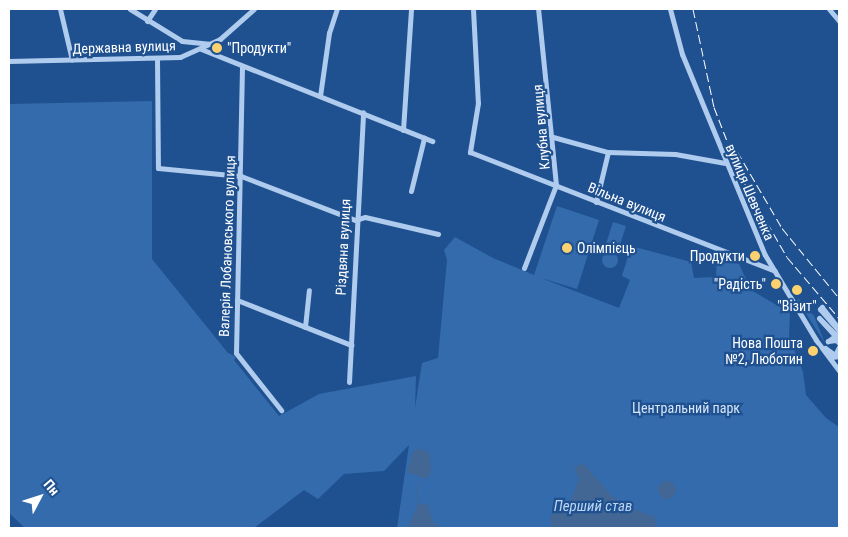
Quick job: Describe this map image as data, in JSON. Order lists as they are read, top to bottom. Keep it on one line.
{"streets":{"street":["Державна вулиця","Клубна вулиця","вулиця Шевченка","Вільна вулиця","Валерія Лобановського вулиця","Різдвяна вулиця"]},"crossings":[["Клубна вулиця","Вільна вулиця"],["вулиця Шевченка","Вільна вулиця"]],"water":["Перший став"],"parks":["Центральний парк"],"places":["\"Продукти\"","Олімпієць","Продукти","\"Радість\"","\"Візит\"","Нова Пошта №2, Люботин"],"north":"top right"}
